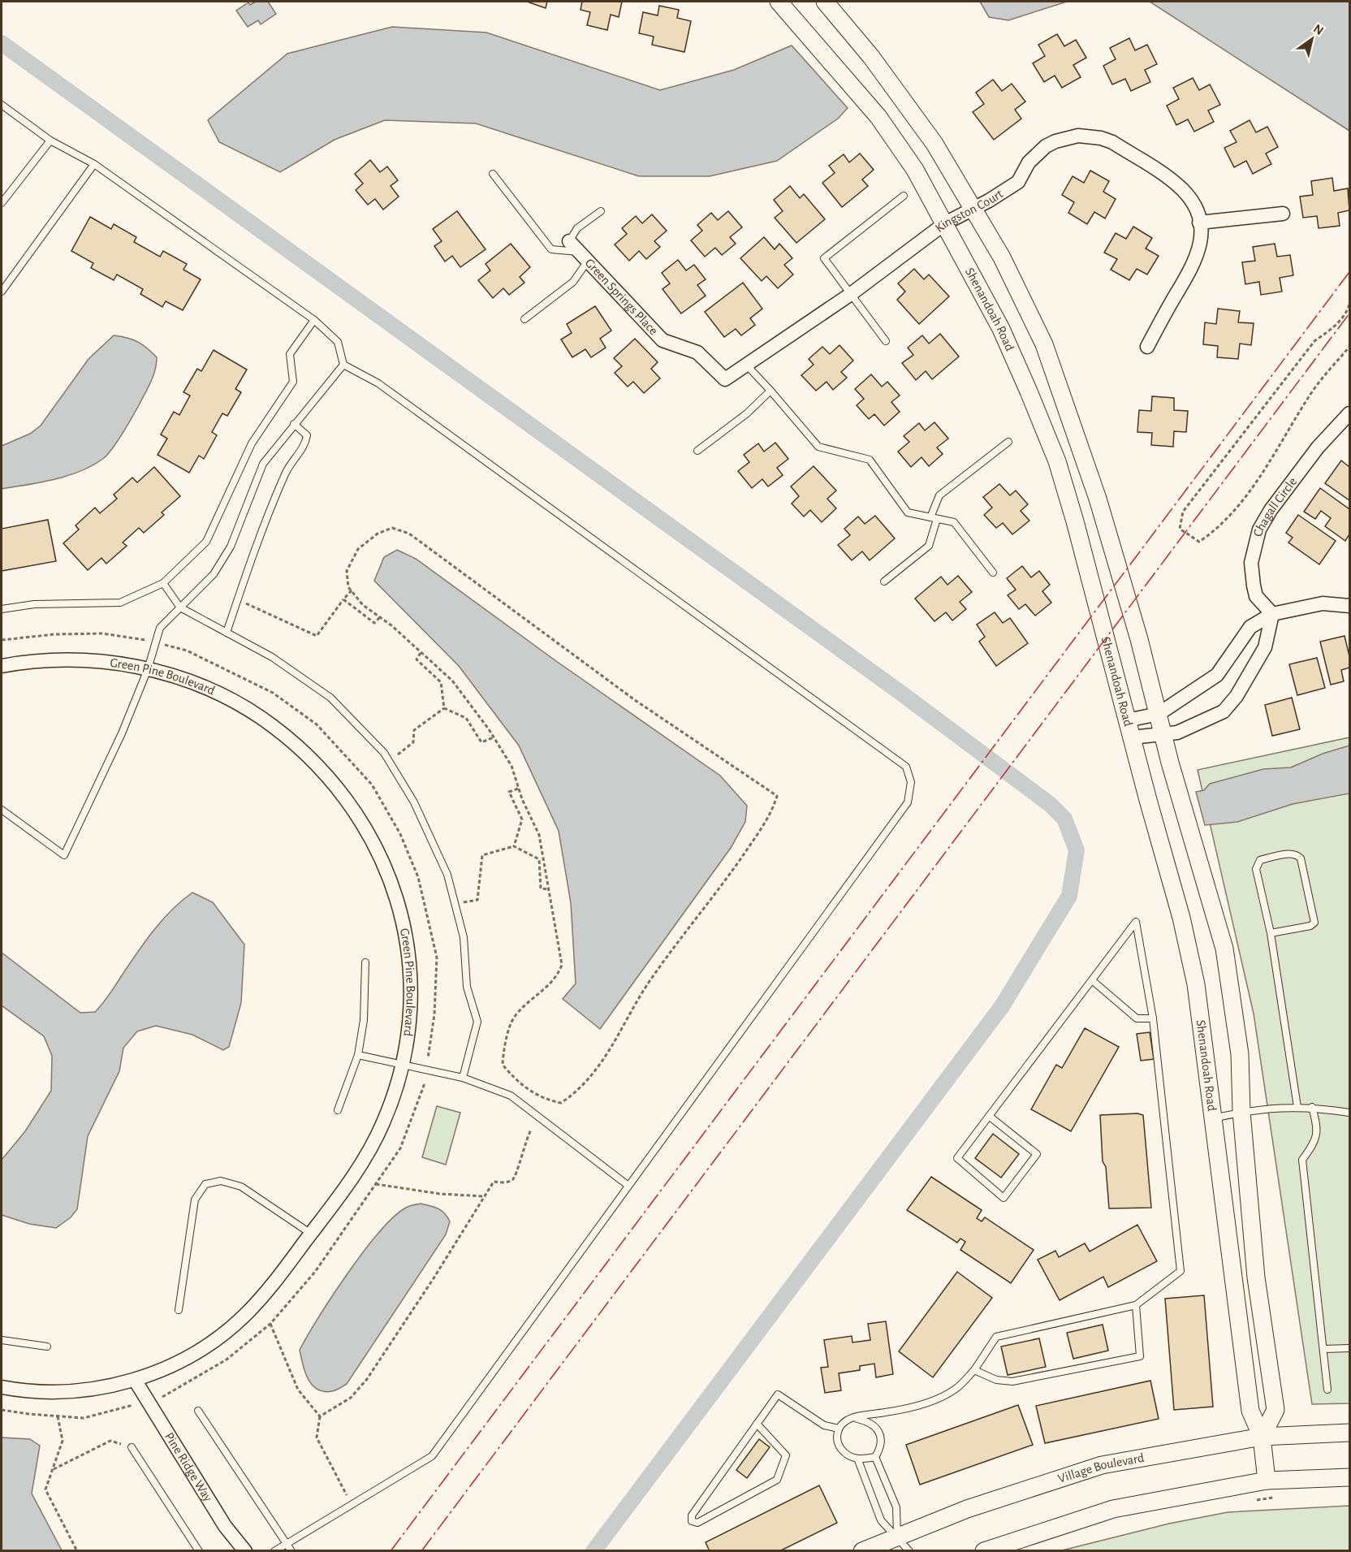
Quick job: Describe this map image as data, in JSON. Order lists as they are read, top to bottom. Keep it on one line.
{"streets":{"street":["Kingston Court","Green Springs Place","Shenandoah Road","Chagall Circle","Green Pine Boulevard","Pine Ridge Way","Village Boulevard"]},"crossings":[["Kingston Court","Green Springs Place"],["Kingston Court","Shenandoah Road"],["Shenandoah Road","Village Boulevard"],["Green Pine Boulevard","Pine Ridge Way"]],"north":"top right"}
